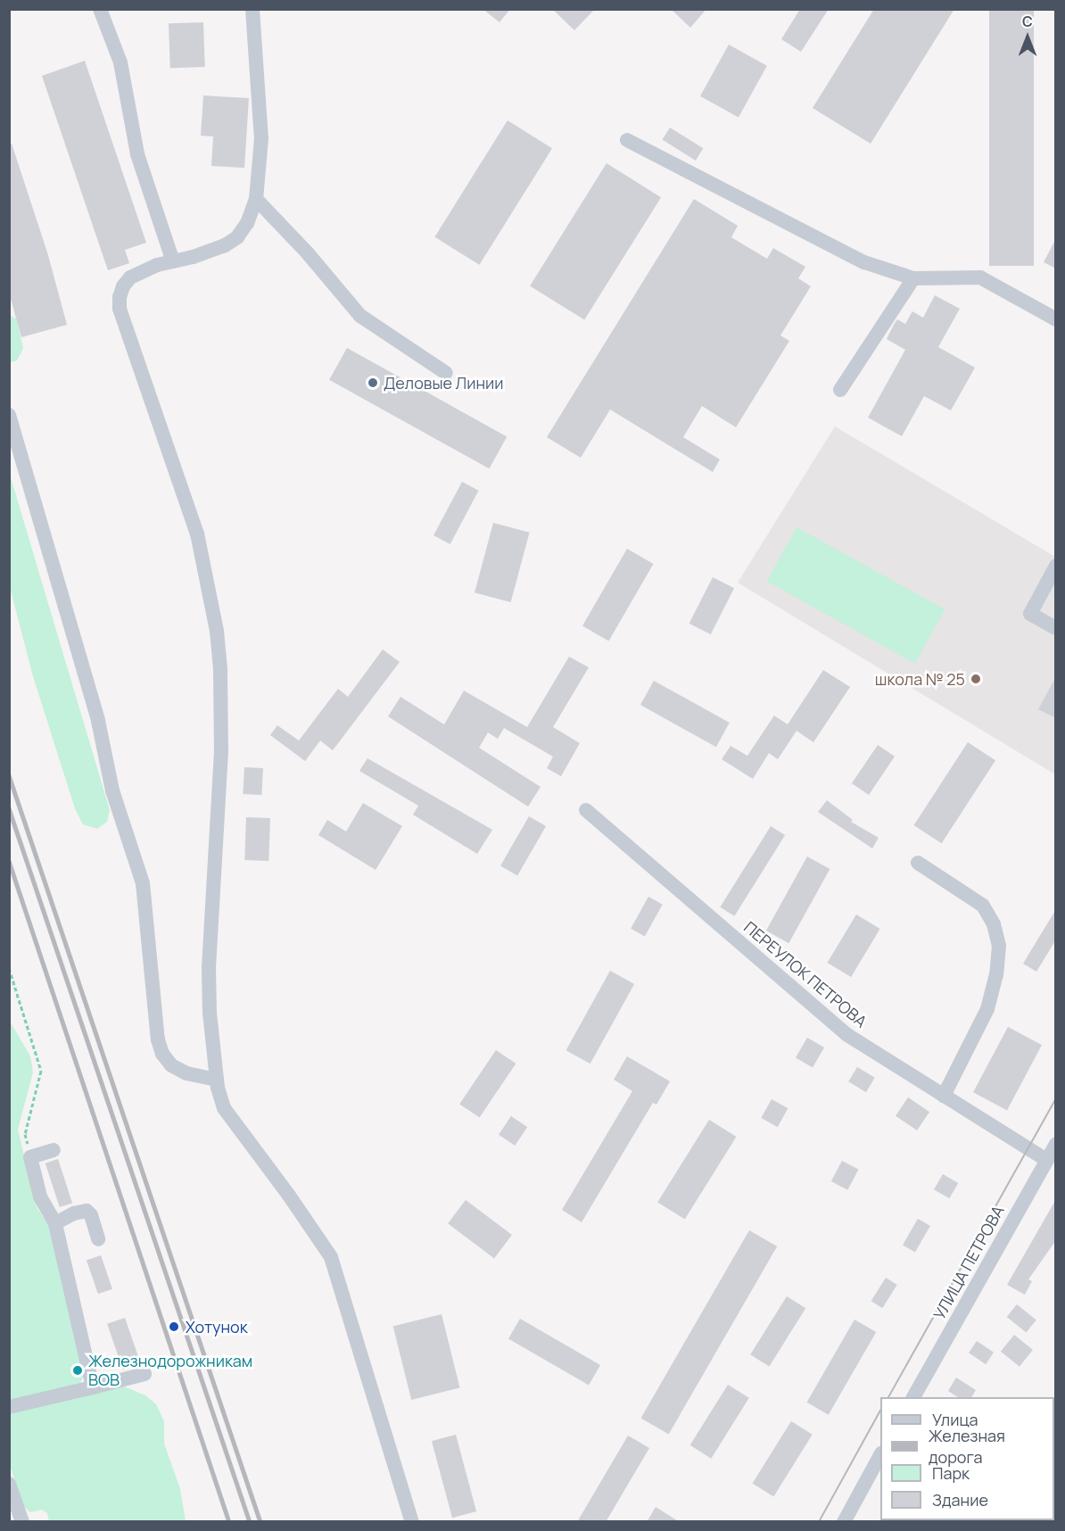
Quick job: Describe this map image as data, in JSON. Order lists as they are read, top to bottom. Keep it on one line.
{"streets":{"street":["ПЕРЕУЛОК ПЕТРОВА","УЛИЦА ПЕТРОВА"]},"crossings":[["ПЕРЕУЛОК ПЕТРОВА","УЛИЦА ПЕТРОВА"]],"places":["Деловые Линии","школа № 25","Хотунок","Железнодорожникам ВОВ"],"legend":["Улица","Железная дорога","Парк","Здание"],"north":"top"}
